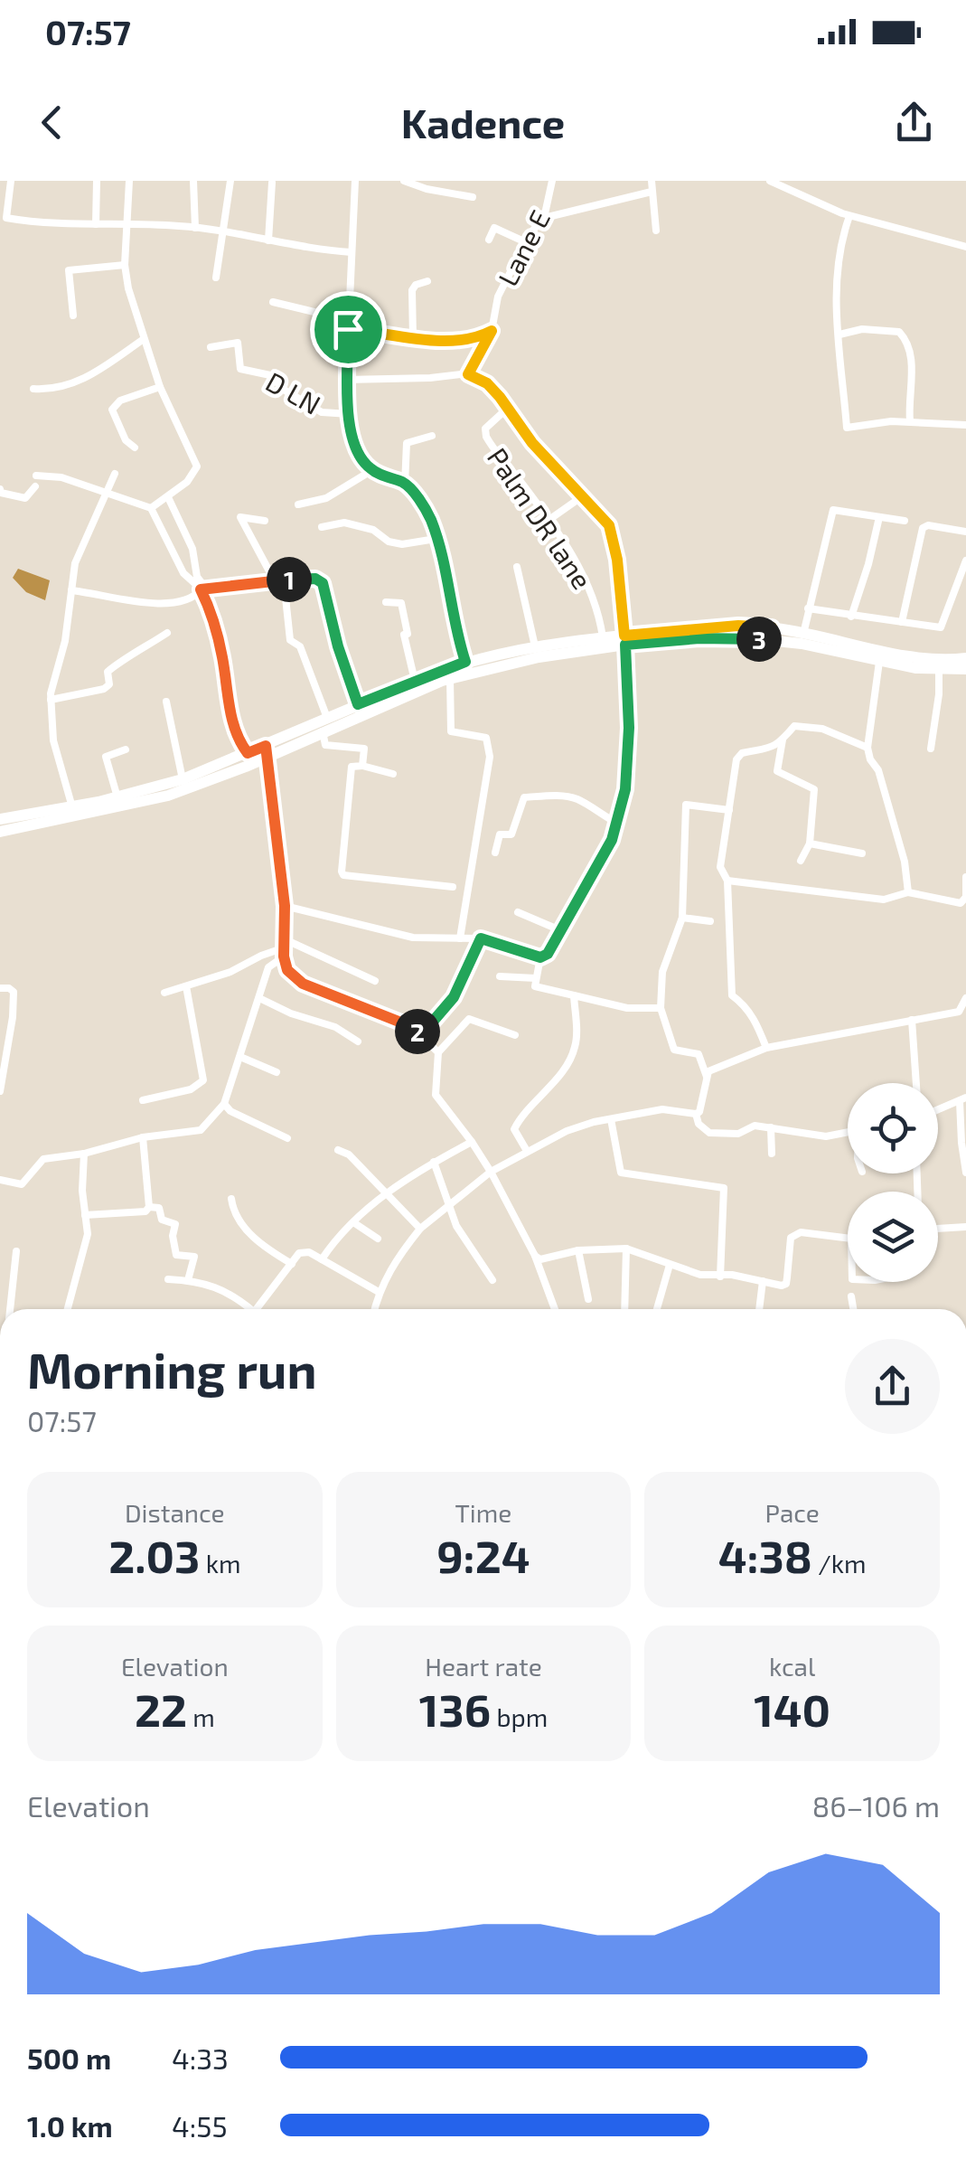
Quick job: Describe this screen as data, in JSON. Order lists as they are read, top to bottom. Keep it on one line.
{"streets":{"street":["Lane E","D LN","Palm DR lane"]},"page":{"status":"07:57","header":"Kadence","pins":["1","3","2"],"heading":["Morning run","07:57"],"stats":[["Distance","2.03 km"],["Time","9:24"],["Pace","4:38 /km"],["Elevation","22 m"],["Heart rate","136 bpm"],["kcal","140"]],"chart":["Elevation","86–106 m"],"list":[{"name":"500 m","note":"4:33"},{"name":"1.0 km","note":"4:55"}]}}
